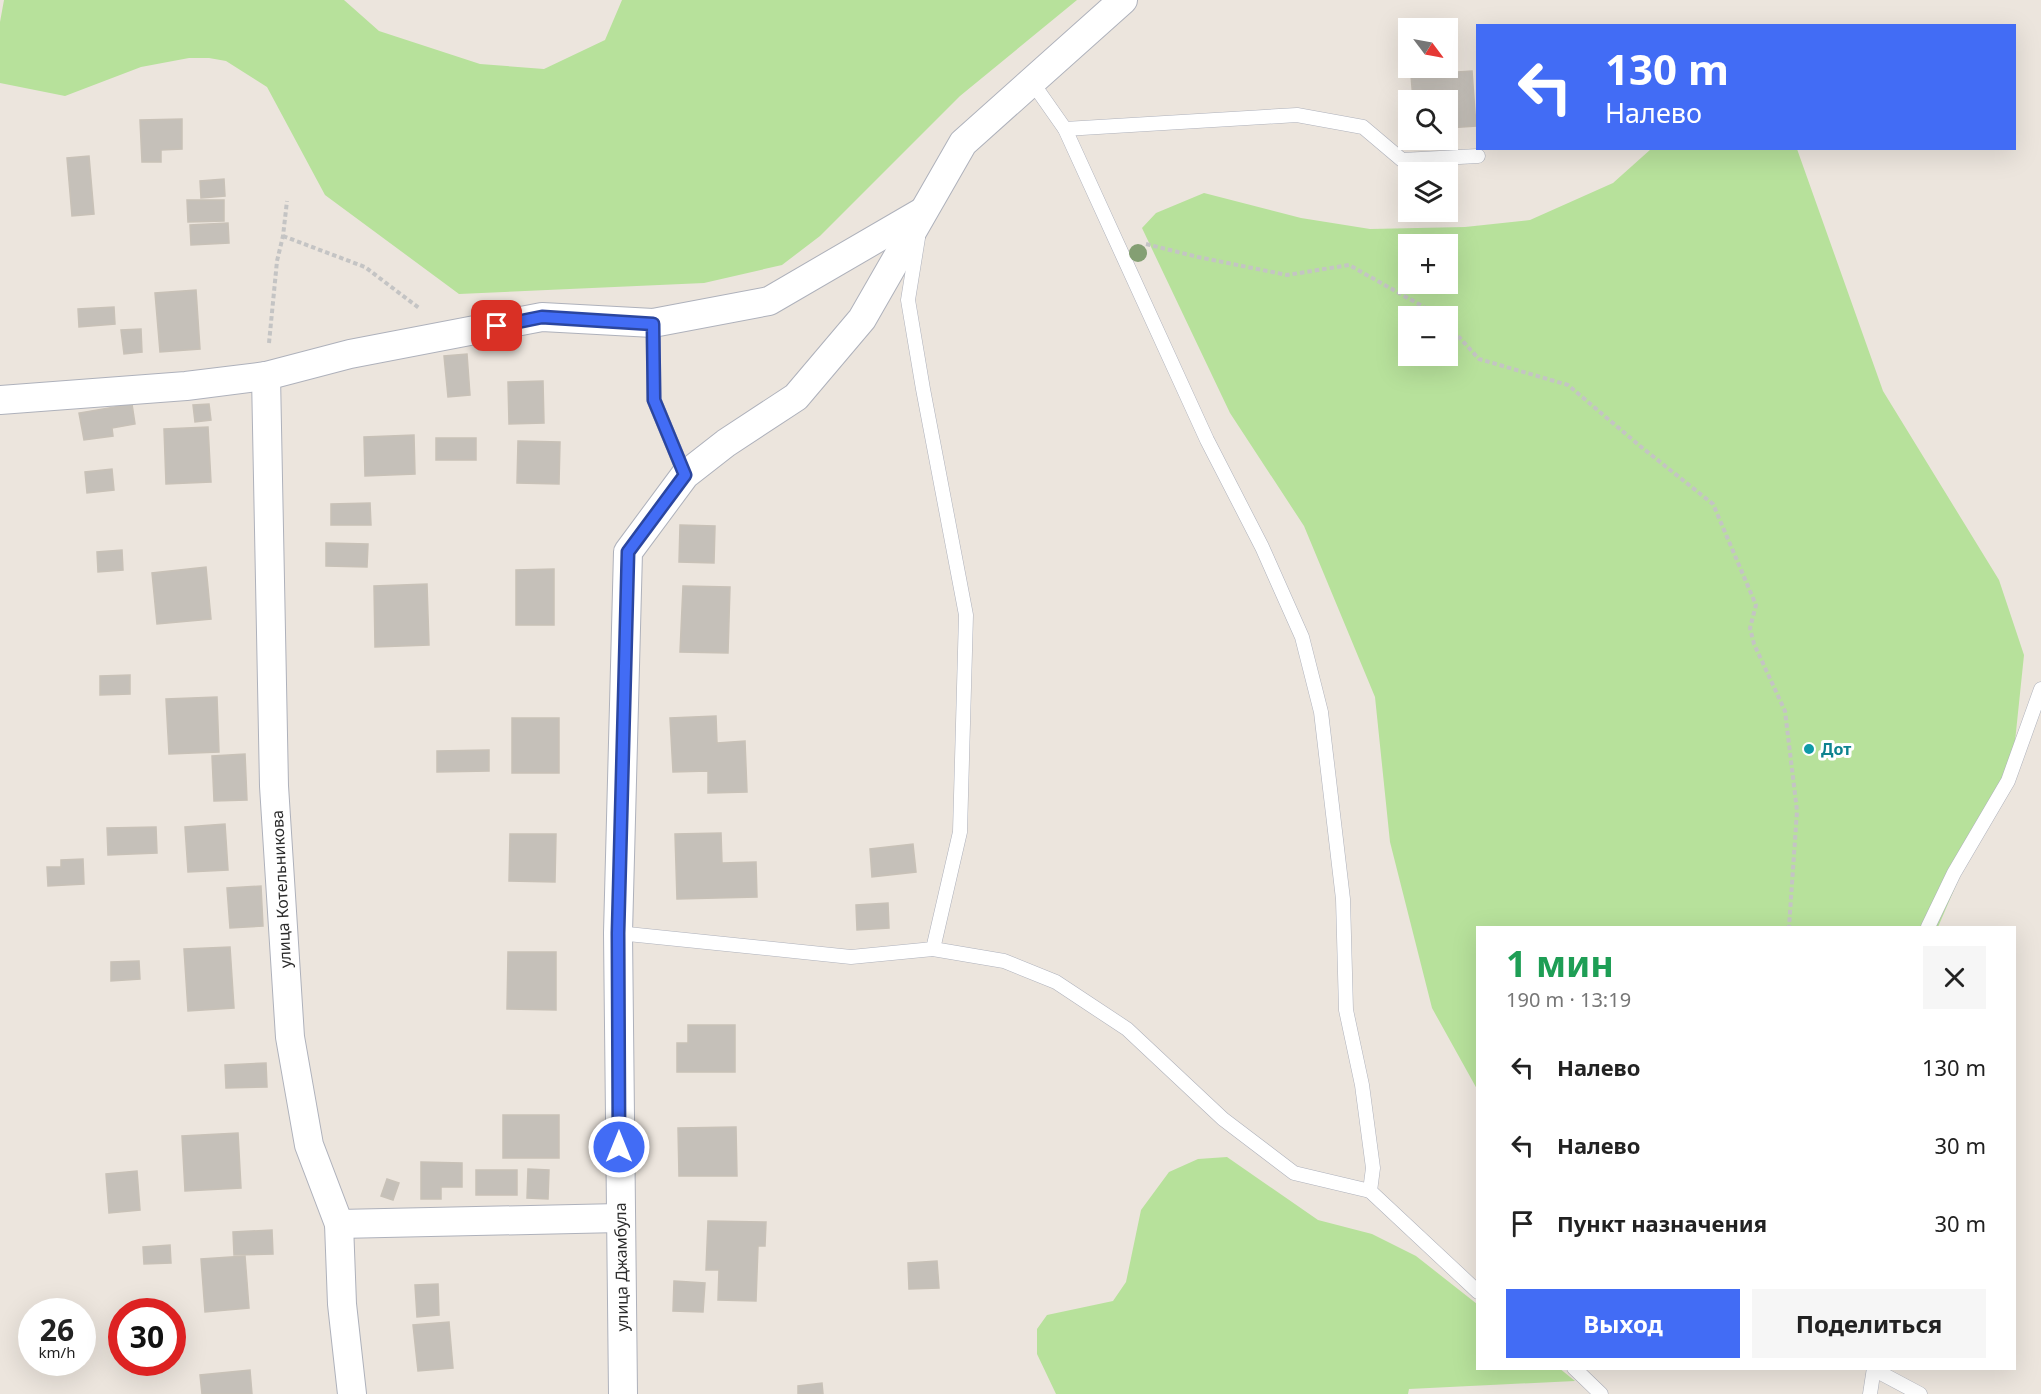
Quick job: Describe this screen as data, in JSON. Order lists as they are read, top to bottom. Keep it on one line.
{"streets":{"street":["улица Котельникова","улица Джамбула"]},"places":["Дот"],"north":"bottom right","page":{"map_buttons":["+","−"],"turn":["130 m","Налево"],"heading":["1 мин","190 m · 13:19"],"list":[{"name":"Налево","value":"130 m"},{"name":"Налево","value":"30 m"},{"name":"Пункт назначения","value":"30 m"}],"buttons":["Выход","Поделиться"],"speed":"26 km/h","limit":"30"}}
